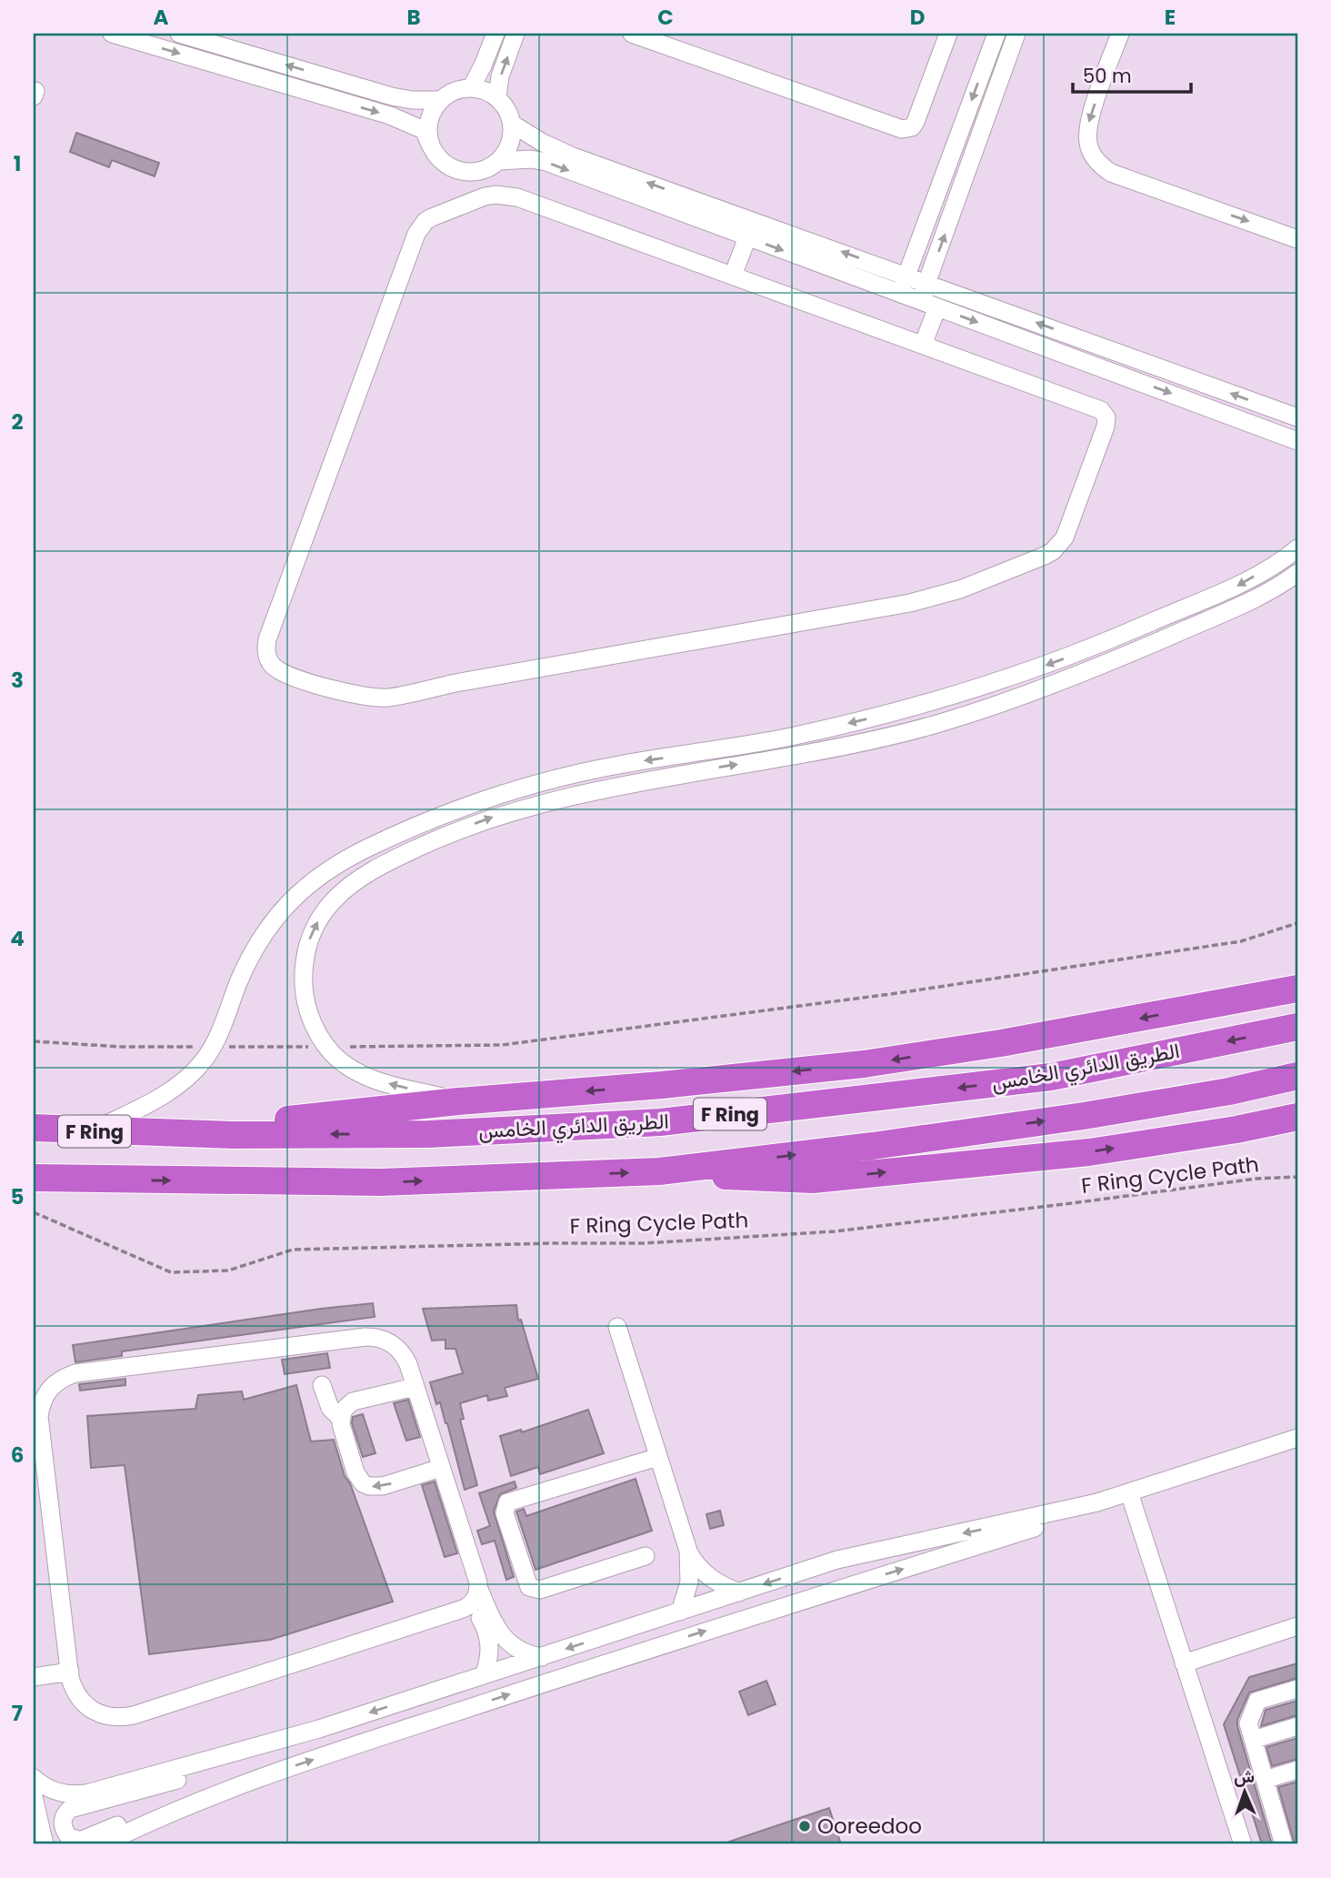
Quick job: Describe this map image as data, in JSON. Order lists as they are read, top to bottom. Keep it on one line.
{"streets":{"highway":["الطريق الدائري الخامس","F Ring"],"path":["F Ring Cycle Path"]},"places":["Ooreedoo"],"scale_bar":"50 m","north":"top","grid":{"columns":["A","B","C","D","E"],"rows":["1","2","3","4","5","6","7"]}}
